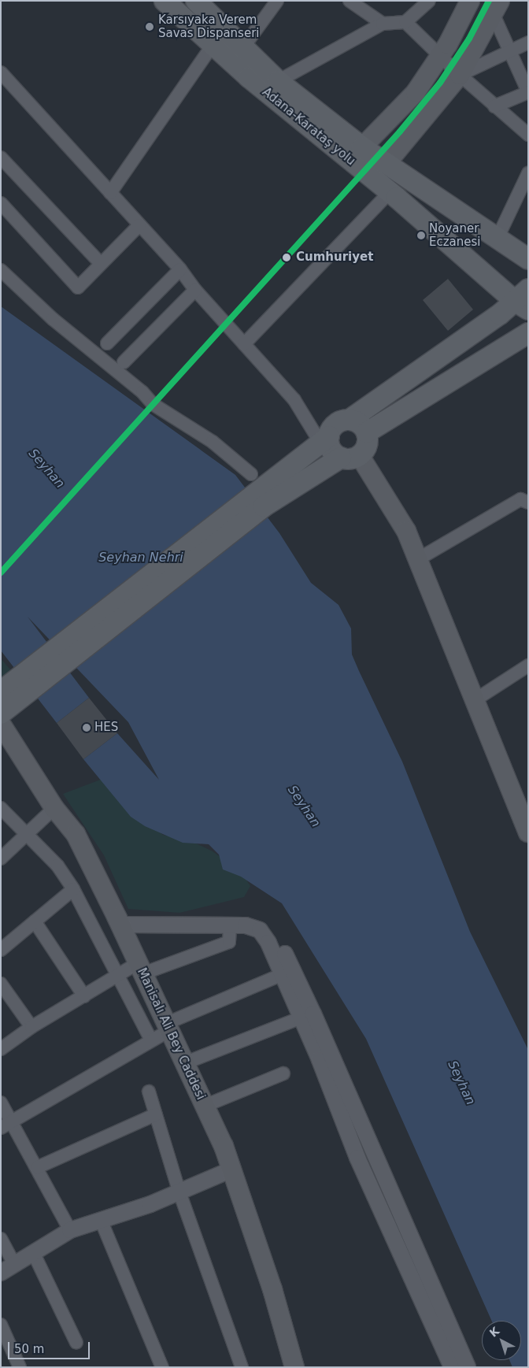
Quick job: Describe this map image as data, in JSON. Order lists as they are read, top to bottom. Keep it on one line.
{"streets":{"main road":["Adana-Karataş yolu","Manisalı Ali Bey Caddesi"]},"water":["Seyhan","Seyhan Nehri"],"places":["Karsıyaka Verem Savas Dispanseri","Noyaner Eczanesi","Cumhuriyet","HES"],"scale_bar":"50 m","north":"top left"}
